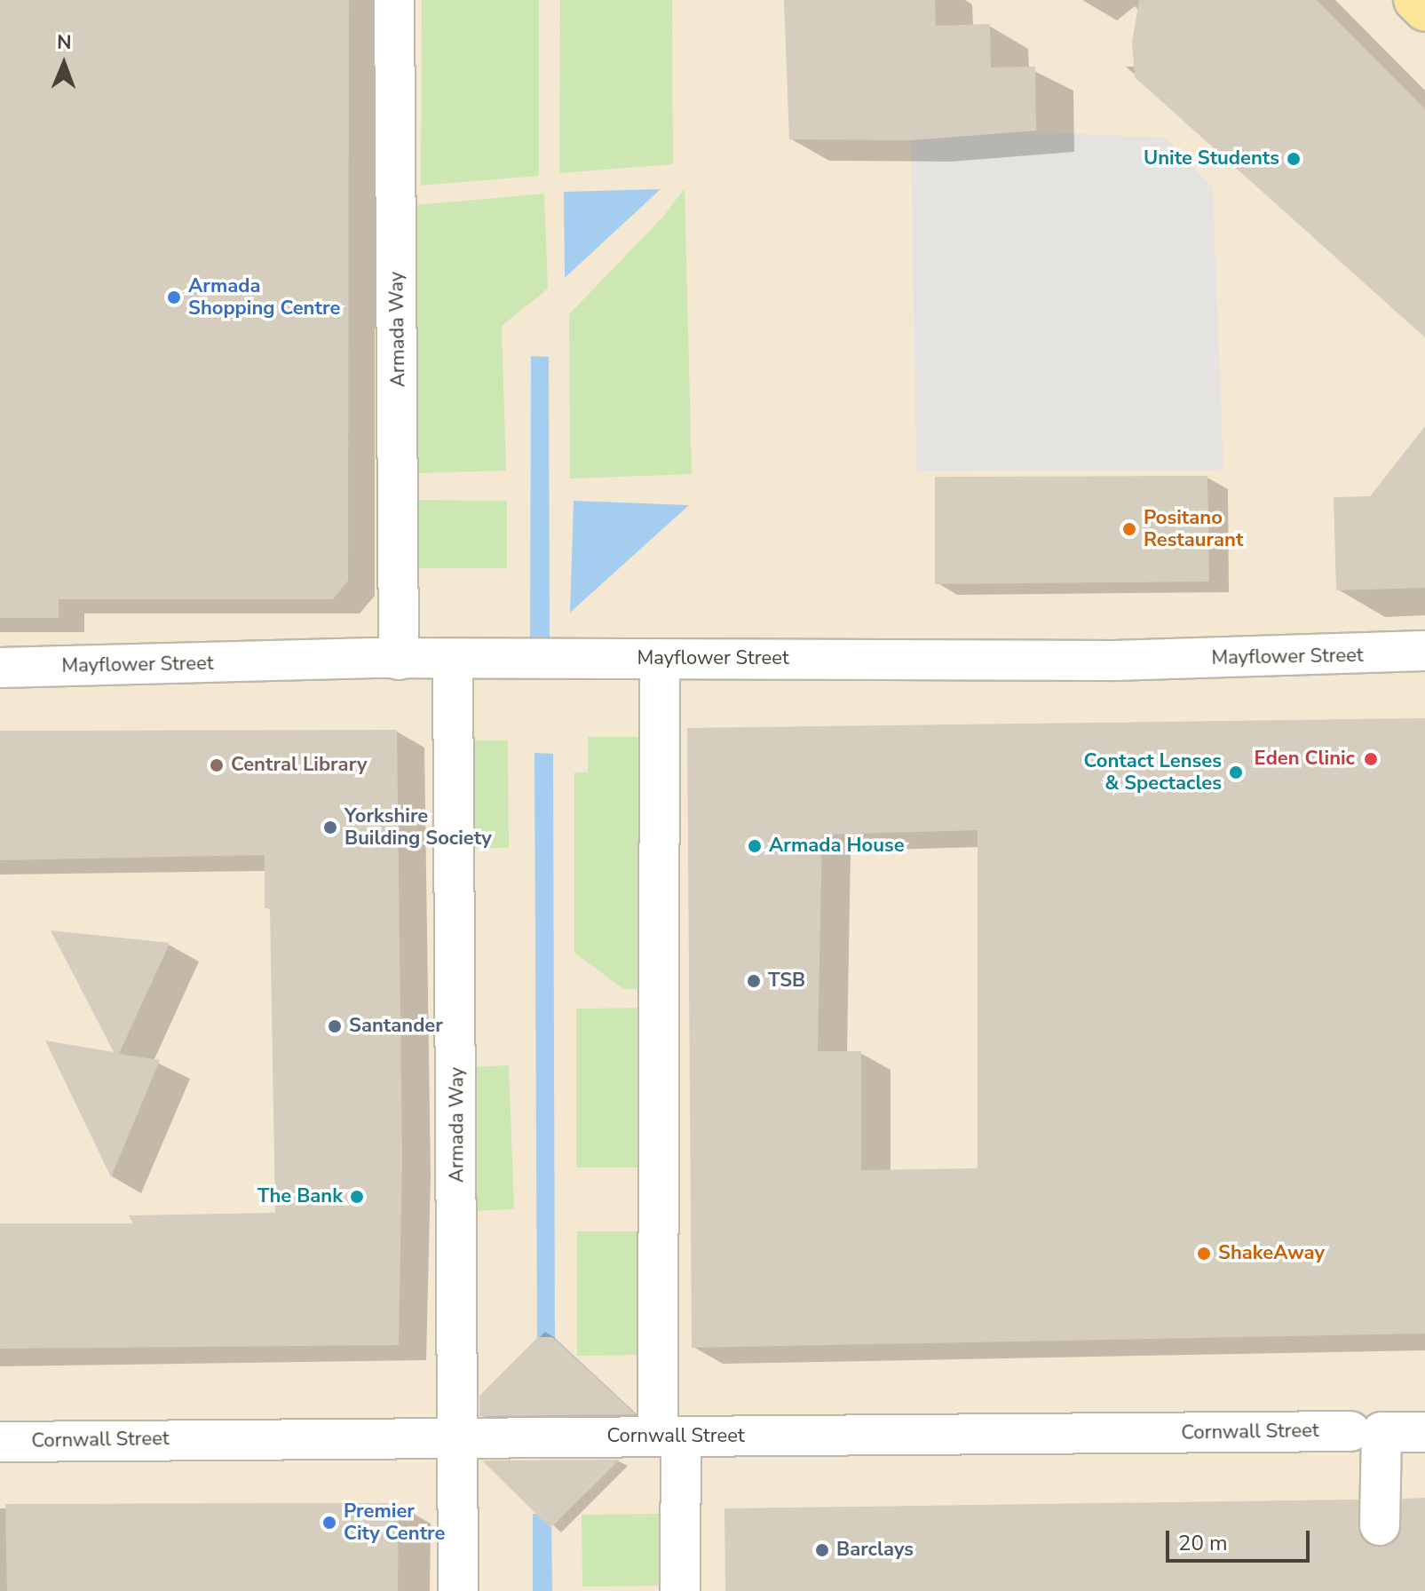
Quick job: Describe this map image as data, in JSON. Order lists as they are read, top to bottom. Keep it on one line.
{"streets":{"street":["Armada Way","Mayflower Street","Cornwall Street"]},"crossings":[["Armada Way","Mayflower Street"],["Armada Way","Cornwall Street"]],"places":["Unite Students","Armada Shopping Centre","Positano Restaurant","Eden Clinic","Central Library","Contact Lenses & Spectacles","Yorkshire Building Society","Armada House","TSB","Santander","The Bank","ShakeAway","Premier City Centre","Barclays"],"scale_bar":"20 m","north":"top"}
